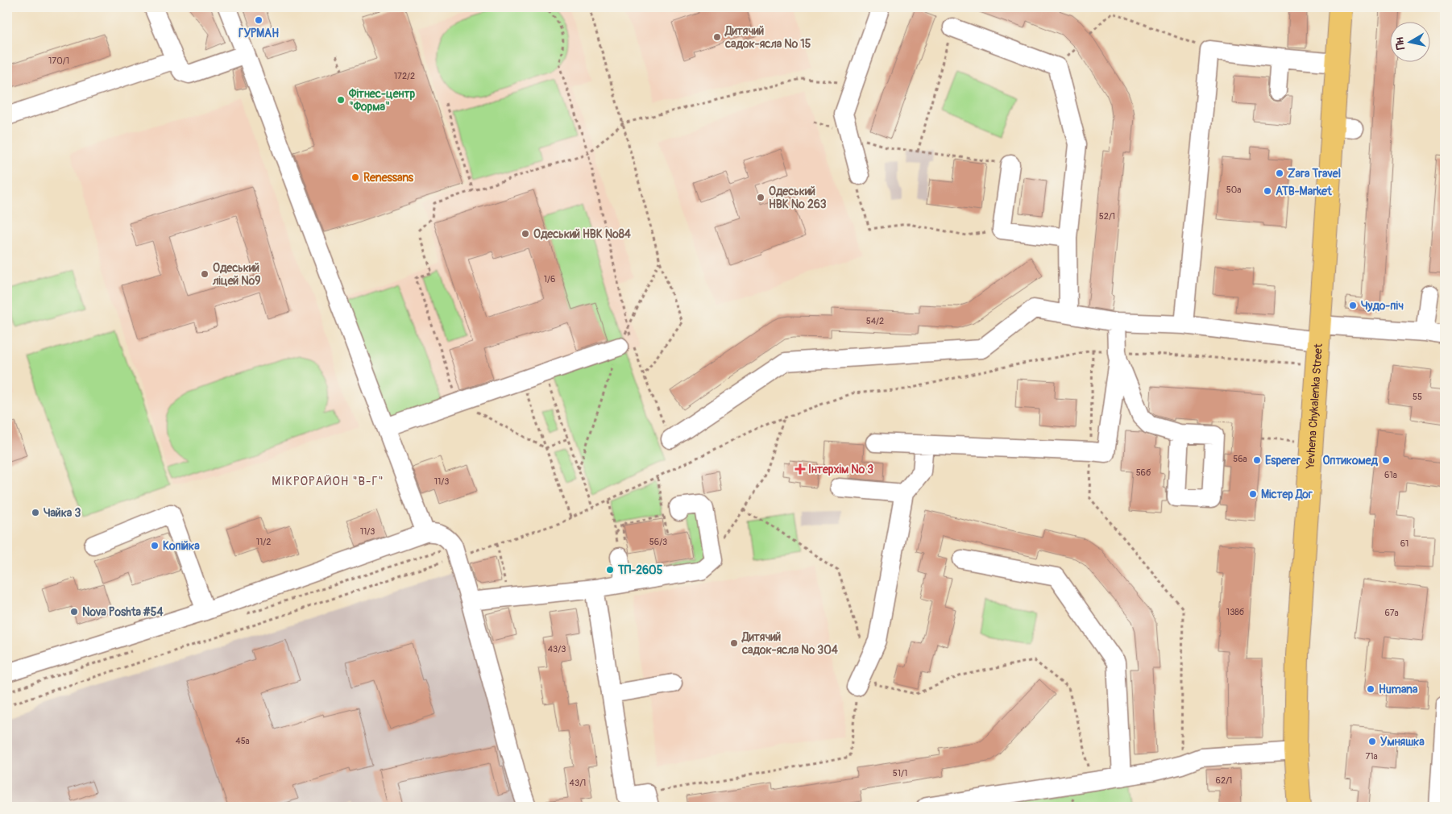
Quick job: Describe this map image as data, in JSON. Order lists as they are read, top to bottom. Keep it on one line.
{"streets":{"main road":["Yevhena Chykalenka Street"]},"districts":["МІКРОРАЙОН \"В-Г\""],"places":{"other":["ГУРМАН","Дитячий садок-ясла № 15","Фітнес-центр \"Форма\"","Zara Travel","Renessans","ATB-Market","Одеський НВК № 263","Одеський НВК №84","Одеський ліцей №9","Чудо-піч","Esperer","Оптикомед","Містер Дог","Чайка 3","Копійка","ТП-2605","Nova Poshta #54","Дитячий садок-ясла № 304","Humana","Умняшка"],"health":["Інтерхім № 3"]},"house_numbers":["170/1","172/2","50а","52/1","1/6","54/2","55","56а","56б","61а","11/3","11/3","11/2","56/3","61","138б","67а","43/3","45а","71а","51/1","62/1","43/1"],"north":"left"}
